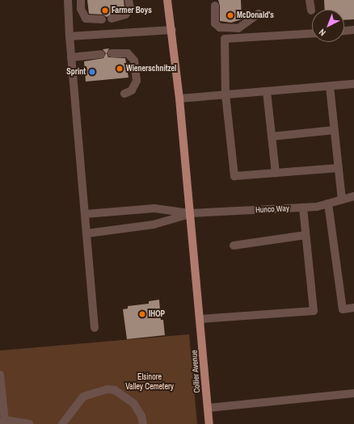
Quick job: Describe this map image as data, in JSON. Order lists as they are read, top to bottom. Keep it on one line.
{"streets":{"main road":["Collier Avenue"],"lane":["Hunco Way"]},"crossings":[["Hunco Way","Collier Avenue"]],"parks":["Elsinore Valley Cemetery"],"places":["Farmer Boys","McDonald's","Wienerschnitzel","Sprint","IHOP"],"north":"bottom left"}
